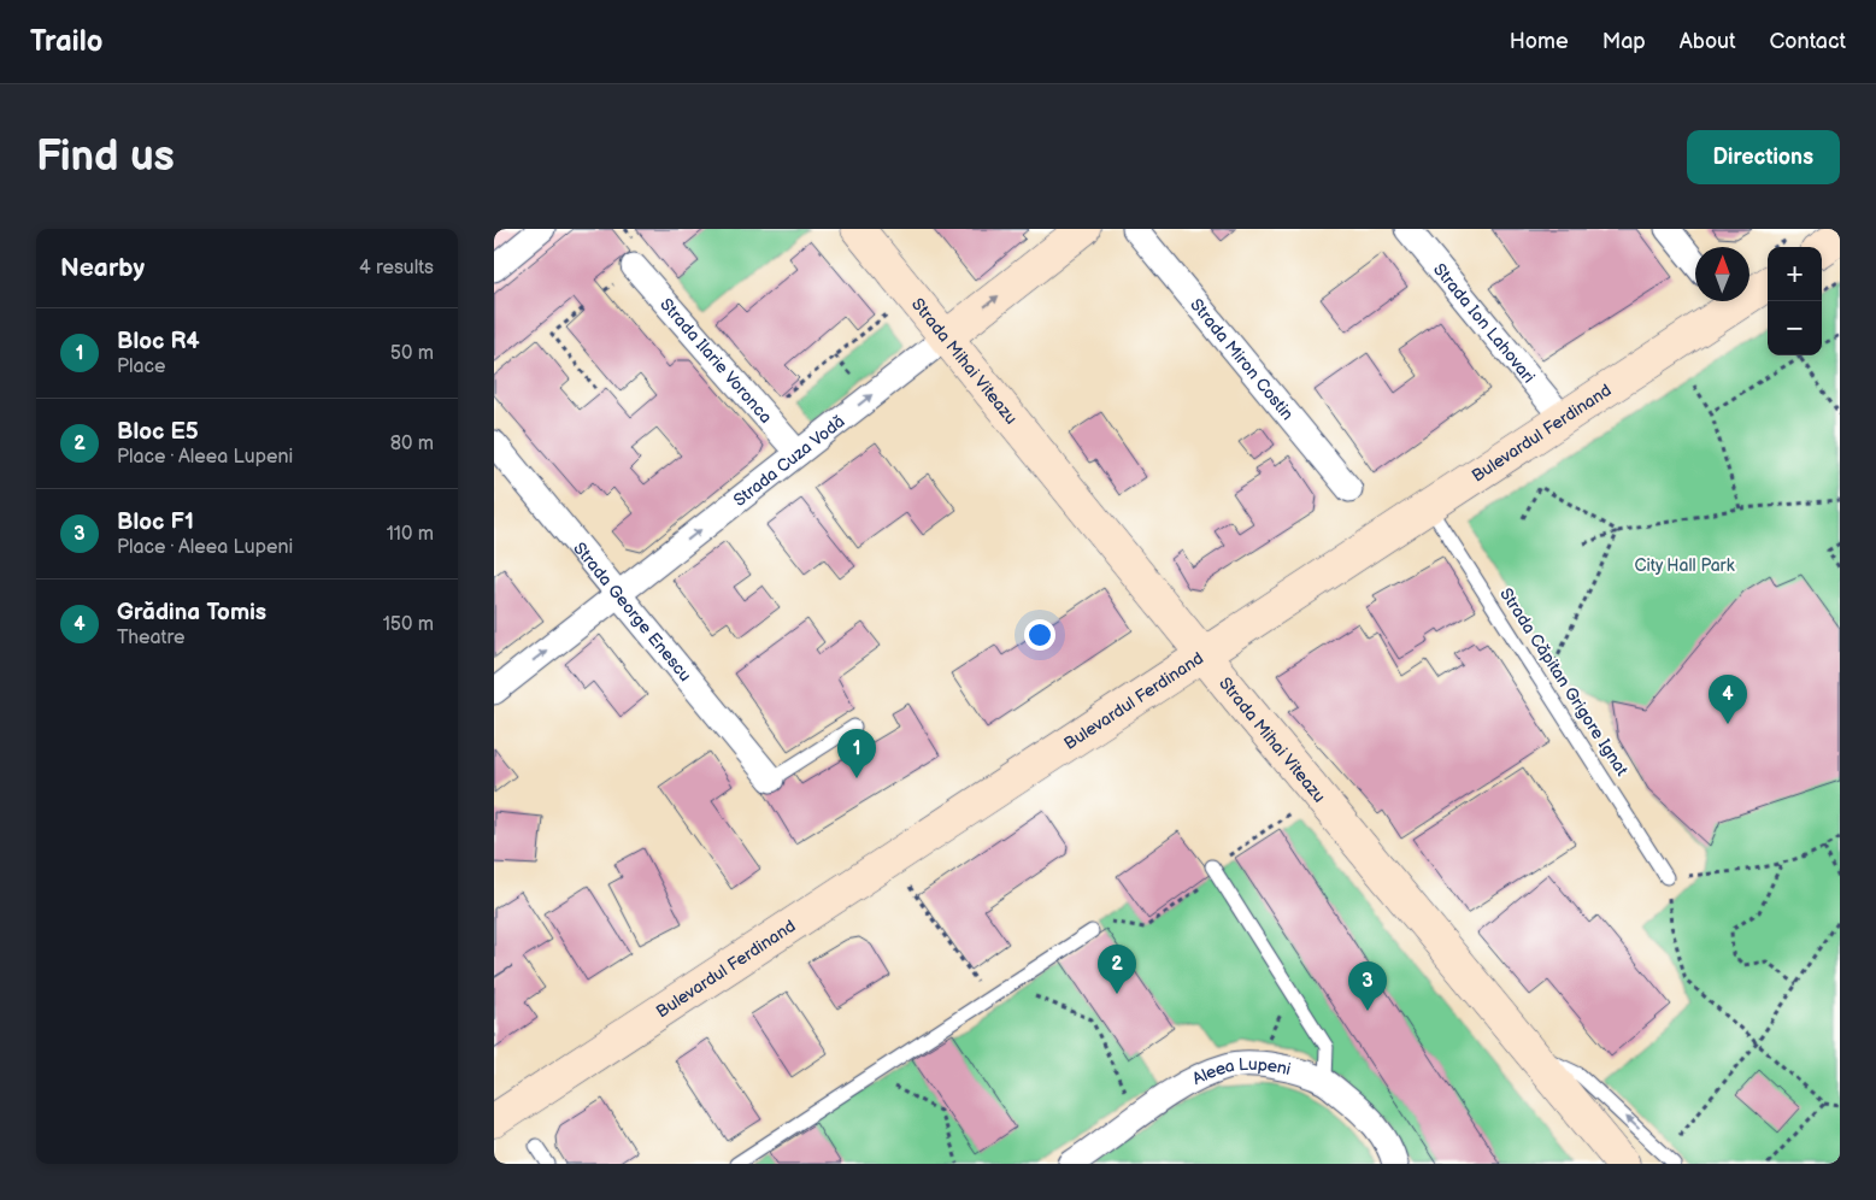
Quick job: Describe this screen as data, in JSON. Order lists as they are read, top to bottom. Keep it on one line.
{"streets":{"main road":["Strada Mihai Viteazu","Bulevardul Ferdinand","Strada Cuza Vodă"],"street":["Strada Ion Lahovari","Strada Miron Costin","Strada Ilarie Voronca","Strada George Enescu","Aleea Lupeni"],"lane":["Strada Căpitan Grigore Ignat"]},"crossings":[["Strada Ion Lahovari","Bulevardul Ferdinand"],["Strada Ilarie Voronca","Strada Cuza Vodă"],["Strada Mihai Viteazu","Bulevardul Ferdinand"],["Strada Mihai Viteazu","Strada Cuza Vodă"],["Bulevardul Ferdinand","Strada Căpitan Grigore Ignat"],["Strada Cuza Vodă","Strada George Enescu"]],"one_way":["Strada Cuza Vodă"],"parks":["City Hall Park"],"north":"top","page":{"header":"Trailo","nav":["Home","Map","About","Contact"],"buttons":"Directions","title":"Find us","heading":["Nearby","4 results"],"map_buttons":["+","−"],"list":[{"mark":"1","name":"Bloc R4","note":"Place","value":"50 m"},{"mark":"2","name":"Bloc E5","note":"Place · Aleea Lupeni","value":"80 m"},{"mark":"3","name":"Bloc F1","note":"Place · Aleea Lupeni","value":"110 m"},{"mark":"4","name":"Grădina Tomis","note":"Theatre","value":"150 m"}],"pins":["4","1","2","3"]}}
